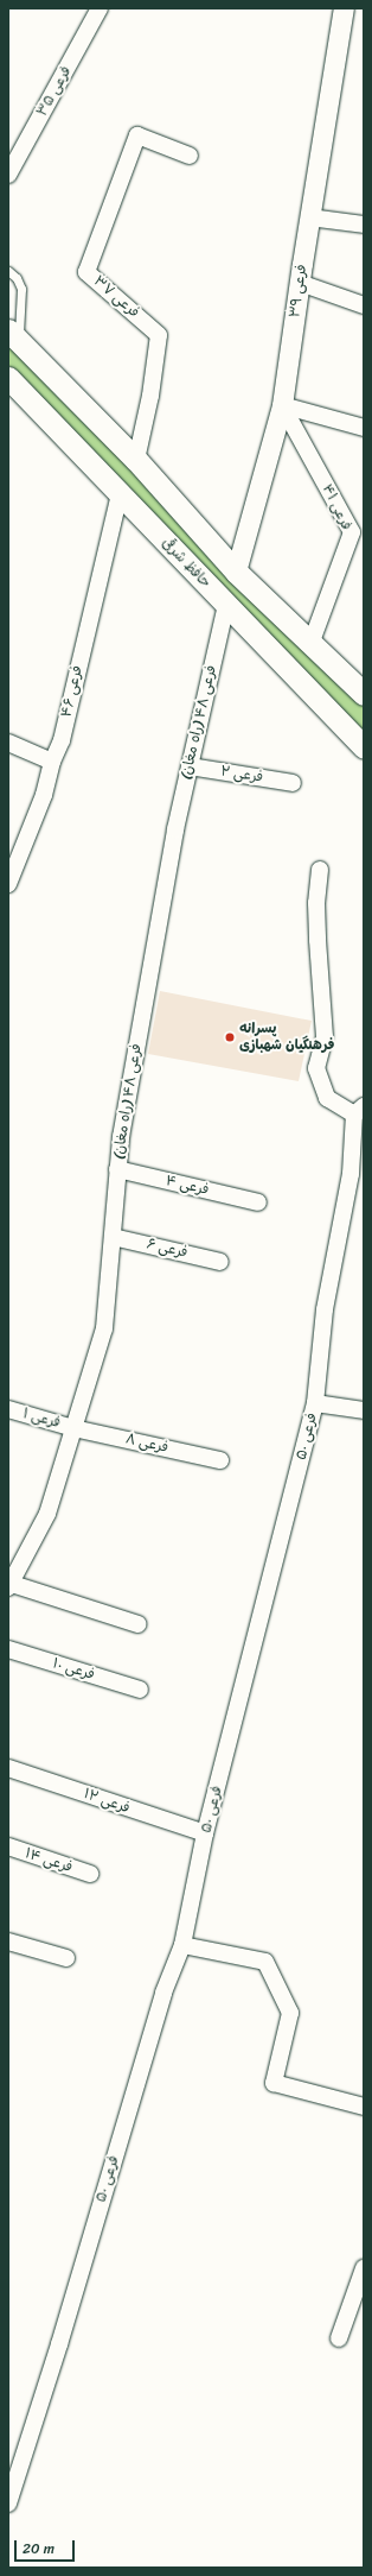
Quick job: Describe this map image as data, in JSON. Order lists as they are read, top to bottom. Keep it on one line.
{"streets":{"main road":["حافظ شرقی"],"street":["فرعی ۳۵","فرعی ۳۹","فرعی ۳۷","فرعی ۴۱","فرعی ۴۶","فرعی ۴۸ (راه مغان)","فرعی ۲","فرعی ۴","فرعی ۶","فرعی ۱","فرعی ۵۰","فرعی ۸","فرعی ۱۰","فرعی ۱۲","فرعی ۱۴"]},"crossings":[["فرعی ۳۹","فرعی ۴۱"],["حافظ شرقی","فرعی ۴۶"],["حافظ شرقی","فرعی ۴۸ (راه مغان)"],["فرعی ۴۸ (راه مغان)","فرعی ۲"],["فرعی ۴۸ (راه مغان)","فرعی ۴"],["فرعی ۴۸ (راه مغان)","فرعی ۶"],["فرعی ۴۸ (راه مغان)","فرعی ۱"],["فرعی ۴۸ (راه مغان)","فرعی ۸"],["فرعی ۱","فرعی ۸"],["فرعی ۵۰","فرعی ۱۲"]],"places":["پسرانه فرهنگیان شهبازی"],"scale_bar":"20 m"}
